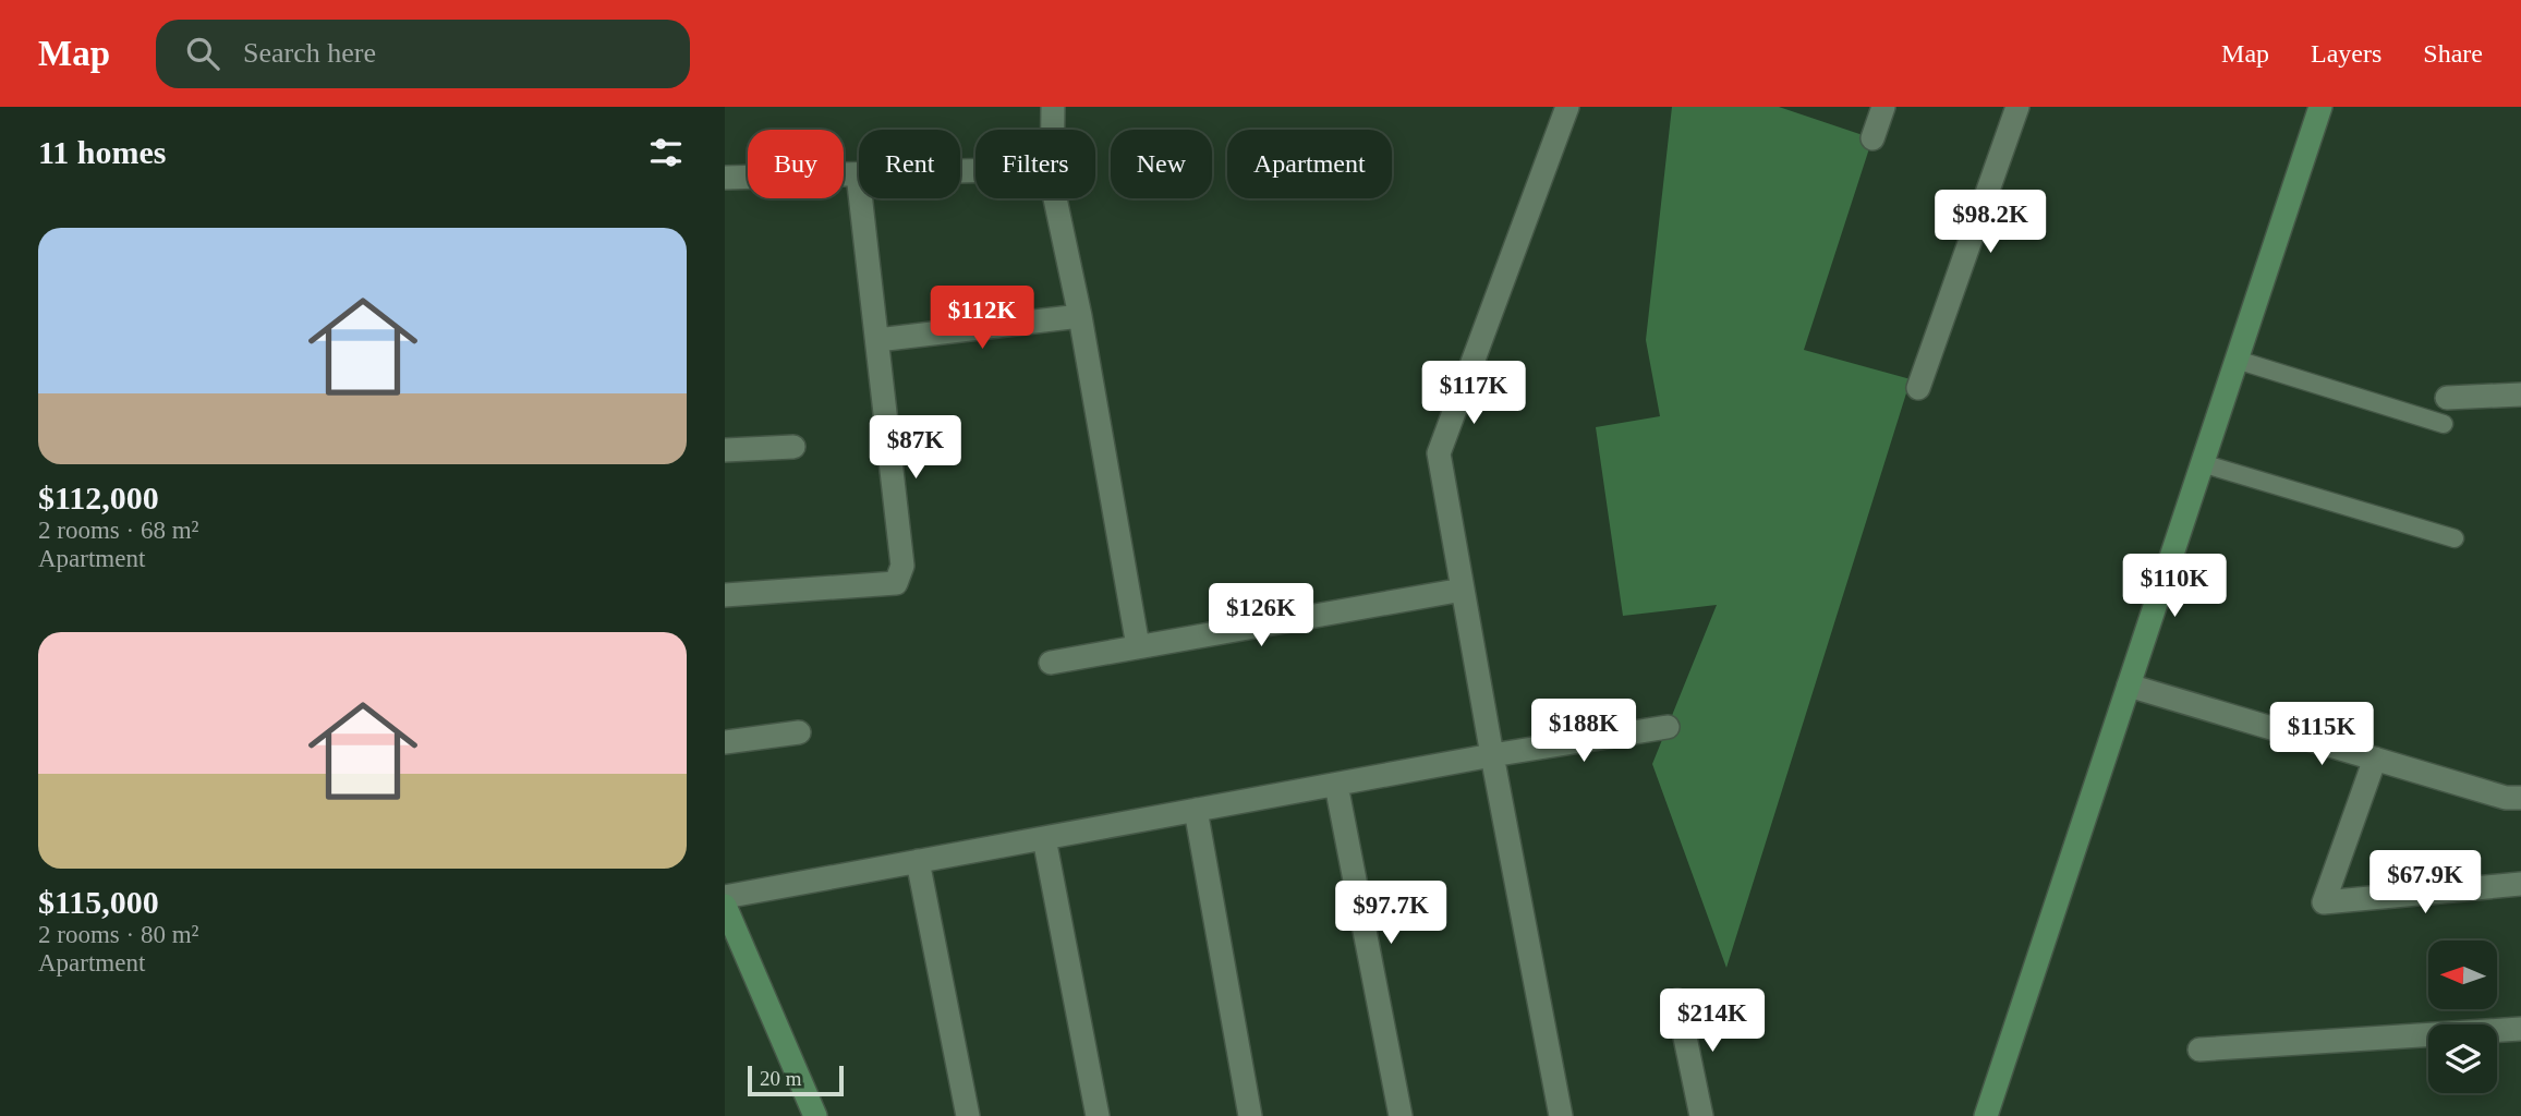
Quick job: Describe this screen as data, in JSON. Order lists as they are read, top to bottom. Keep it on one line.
{"scale_bar":"20 m","north":"left","page":{"header":"Map","search":"Search here","nav":["Map","Layers","Share"],"heading":"11 homes","chip":["Buy","Rent","Filters","New","Apartment"],"price":["$98.2K","$112K","$117K","$87K","$110K","$126K","$188K","$115K","$67.9K","$97.7K","$214K"],"list":[{"name":"$112,000","note":"2 rooms · 68 m² · Apartment"},{"name":"$115,000","note":"2 rooms · 80 m² · Apartment"}],"scale":"20 m"}}
